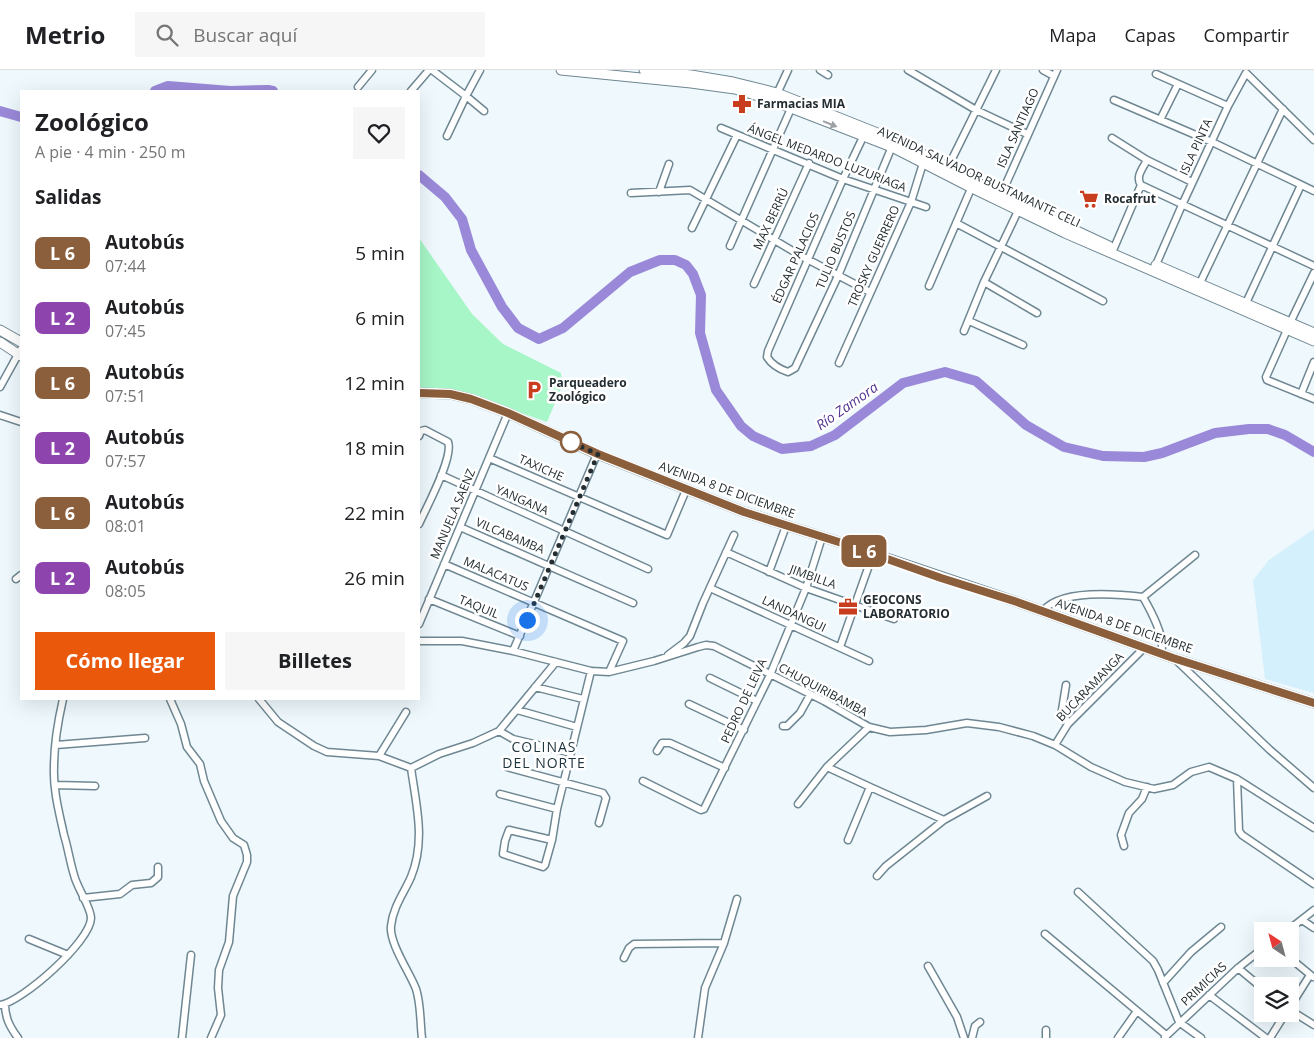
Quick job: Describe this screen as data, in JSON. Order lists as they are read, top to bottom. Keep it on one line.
{"streets":{"main road":["AVENIDA SALVADOR BUSTAMANTE CELI","AVENIDA 8 DE DICIEMBRE"],"street":["ISLA SANTIAGO","ISLA PINTA","ÁNGEL MEDARDO LUZURIAGA","MAX BERRÚ","TULIO BUSTOS","TROSKY GUERRERO","ÉDGAR PALACIOS","TAXICHE","YANGANA","MANUELA SAENZ","VILCABAMBA","MALACATUS","JIMBILLA","TAQUIL","LANDANGUI","BUCARAMANGA","CHUQUIRIBAMBA","PEDRO DE LEIVA","PRIMICIAS"]},"crossings":[["ISLA SANTIAGO","AVENIDA SALVADOR BUSTAMANTE CELI"],["ISLA PINTA","AVENIDA SALVADOR BUSTAMANTE CELI"],["ÁNGEL MEDARDO LUZURIAGA","MAX BERRÚ"],["ÁNGEL MEDARDO LUZURIAGA","TULIO BUSTOS"],["ÁNGEL MEDARDO LUZURIAGA","TROSKY GUERRERO"],["ÁNGEL MEDARDO LUZURIAGA","ÉDGAR PALACIOS"],["AVENIDA SALVADOR BUSTAMANTE CELI","TULIO BUSTOS"],["AVENIDA SALVADOR BUSTAMANTE CELI","TROSKY GUERRERO"],["AVENIDA SALVADOR BUSTAMANTE CELI","ÉDGAR PALACIOS"],["TULIO BUSTOS","ÉDGAR PALACIOS"],["TAXICHE","AVENIDA 8 DE DICIEMBRE"],["TAXICHE","MANUELA SAENZ"],["AVENIDA 8 DE DICIEMBRE","MANUELA SAENZ"],["AVENIDA 8 DE DICIEMBRE","BUCARAMANGA"],["AVENIDA 8 DE DICIEMBRE","PEDRO DE LEIVA"],["YANGANA","MANUELA SAENZ"],["MANUELA SAENZ","VILCABAMBA"],["MANUELA SAENZ","MALACATUS"],["MANUELA SAENZ","TAQUIL"],["MALACATUS","CHUQUIRIBAMBA"],["JIMBILLA","PEDRO DE LEIVA"],["LANDANGUI","PEDRO DE LEIVA"],["BUCARAMANGA","CHUQUIRIBAMBA"],["CHUQUIRIBAMBA","PEDRO DE LEIVA"]],"districts":["COLINAS DEL NORTE"],"water":["Río Zamora"],"places":{"pharmacy":["Farmacias MIA"],"supermarket":["Rocafrut"],"parking":["Parqueadero Zoológico"],"office":["GEOCONS LABORATORIO"]},"north":"top left","page":{"header":"Metrio","search":"Buscar aquí","nav":["Mapa","Capas","Compartir"],"on_map":"L 6","heading":[["Zoológico","A pie · 4 min · 250 m"],"Salidas"],"list":[{"mark":"L 6","name":"Autobús","note":"07:44","value":"5 min"},{"mark":"L 2","name":"Autobús","note":"07:45","value":"6 min"},{"mark":"L 6","name":"Autobús","note":"07:51","value":"12 min"},{"mark":"L 2","name":"Autobús","note":"07:57","value":"18 min"},{"mark":"L 6","name":"Autobús","note":"08:01","value":"22 min"},{"mark":"L 2","name":"Autobús","note":"08:05","value":"26 min"}],"buttons":["Cómo llegar","Billetes"]}}
